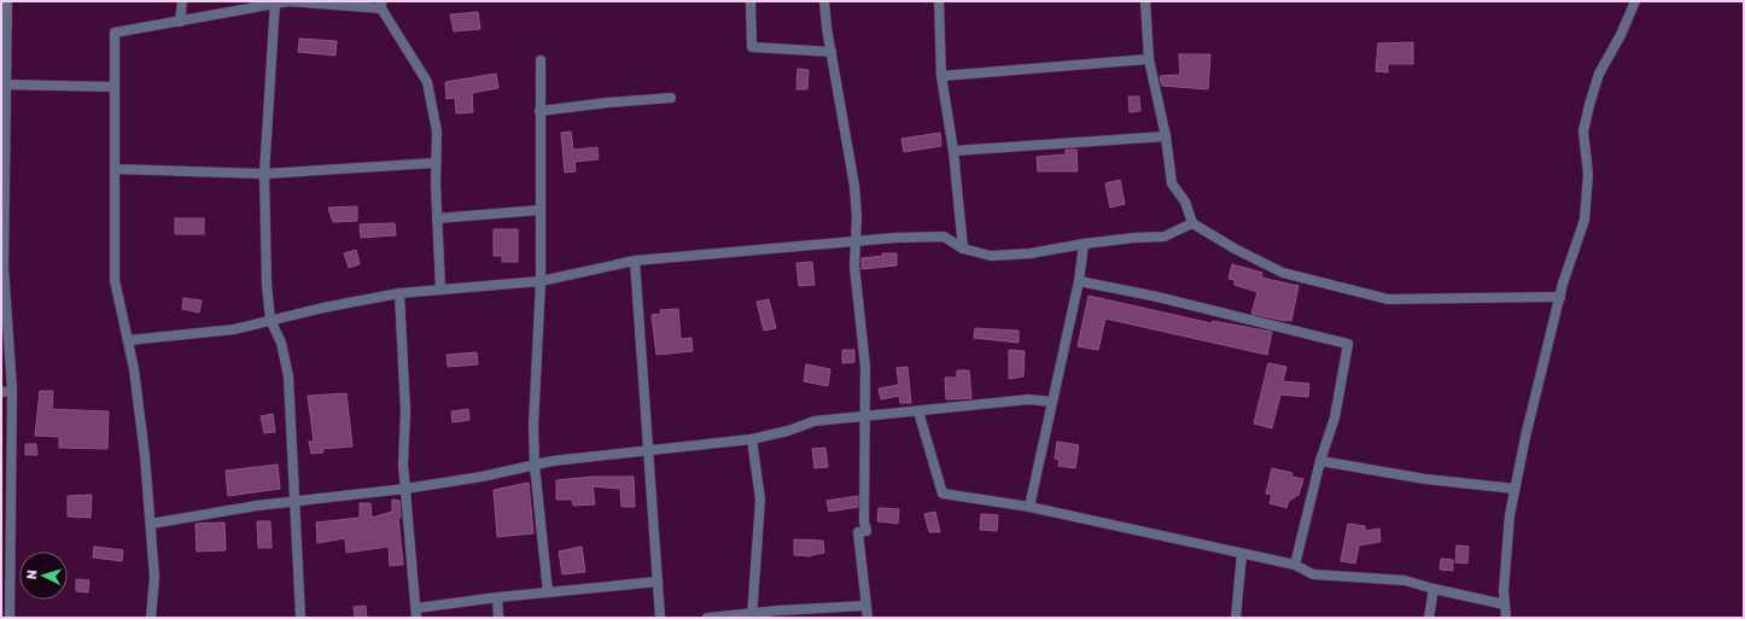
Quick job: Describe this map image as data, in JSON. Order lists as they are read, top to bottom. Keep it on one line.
{"north":"left"}
